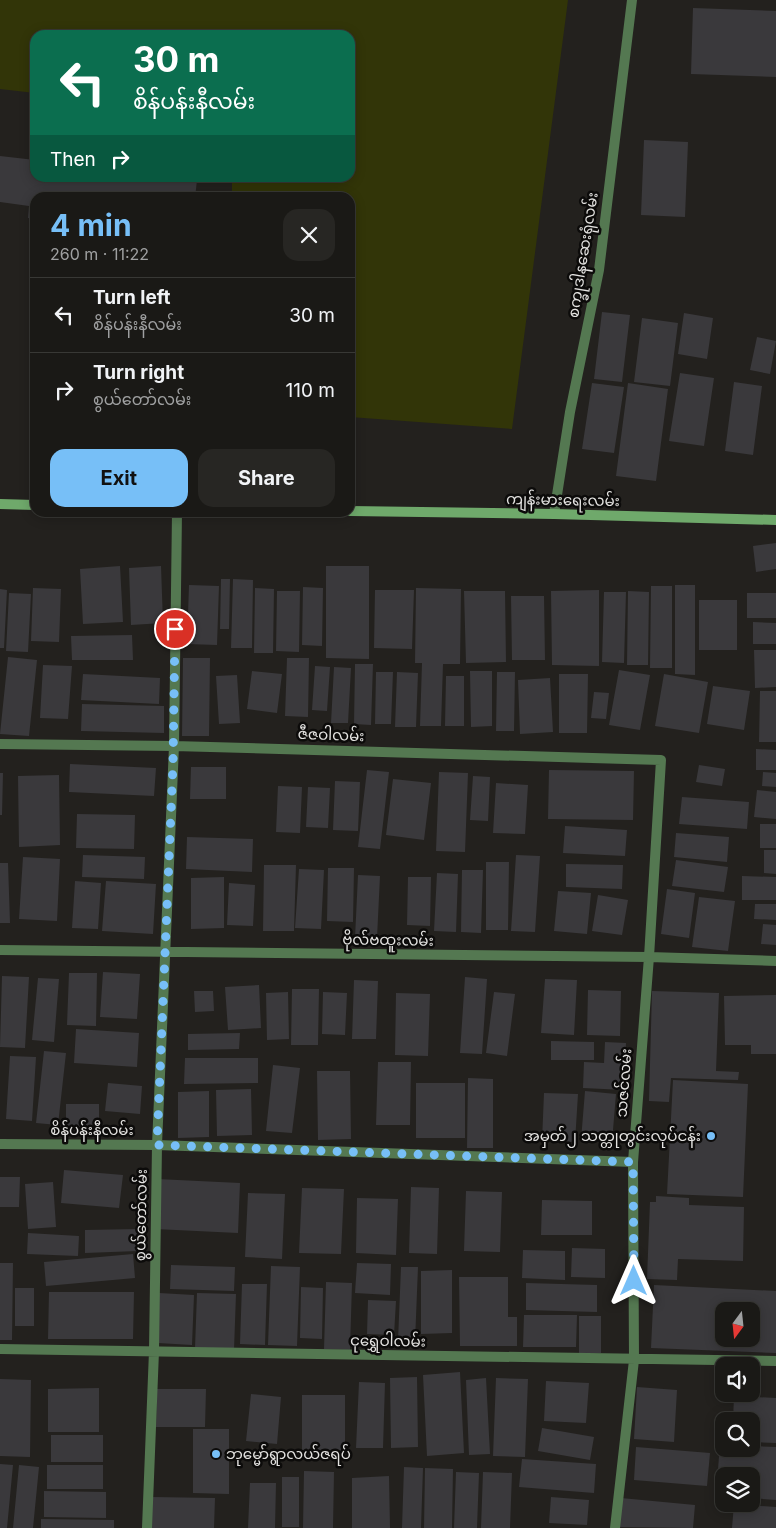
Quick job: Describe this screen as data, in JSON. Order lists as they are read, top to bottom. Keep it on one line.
{"streets":{"street":["စက္ခုဒါနဆေးရုံလမ်း","ကျန်းမားရေးလမ်း","ဇီဇဝါလမ်း","ဗိုလ်ဗထူးလမ်း","သဇင်လမ်း","စိန်ပန်းနီလမ်း","စွယ်တော်လမ်း","ငုရွှေဝါလမ်း"]},"crossings":[["စက္ခုဒါနဆေးရုံလမ်း","ကျန်းမားရေးလမ်း"],["ဇီဇဝါလမ်း","သဇင်လမ်း"],["ဇီဇဝါလမ်း","စွယ်တော်လမ်း"],["ဗိုလ်ဗထူးလမ်း","သဇင်လမ်း"],["ဗိုလ်ဗထူးလမ်း","စွယ်တော်လမ်း"],["သဇင်လမ်း","စိန်ပန်းနီလမ်း"],["သဇင်လမ်း","ငုရွှေဝါလမ်း"],["စိန်ပန်းနီလမ်း","စွယ်တော်လမ်း"],["စွယ်တော်လမ်း","ငုရွှေဝါလမ်း"]],"places":["အမှတ်၂ သတ္တုတွင်းလုပ်ငန်း","ဘုမ္မော်ရွာလယ်ဇရပ်"],"north":"bottom","page":{"turn":["30 m","စိန်ပန်းနီလမ်း"],"then":"Then","heading":["4 min","260 m · 11:22"],"list":[{"name":"Turn left","note":"စိန်ပန်းနီလမ်း","value":"30 m"},{"name":"Turn right","note":"စွယ်တော်လမ်း","value":"110 m"}],"buttons":["Exit","Share"]}}
